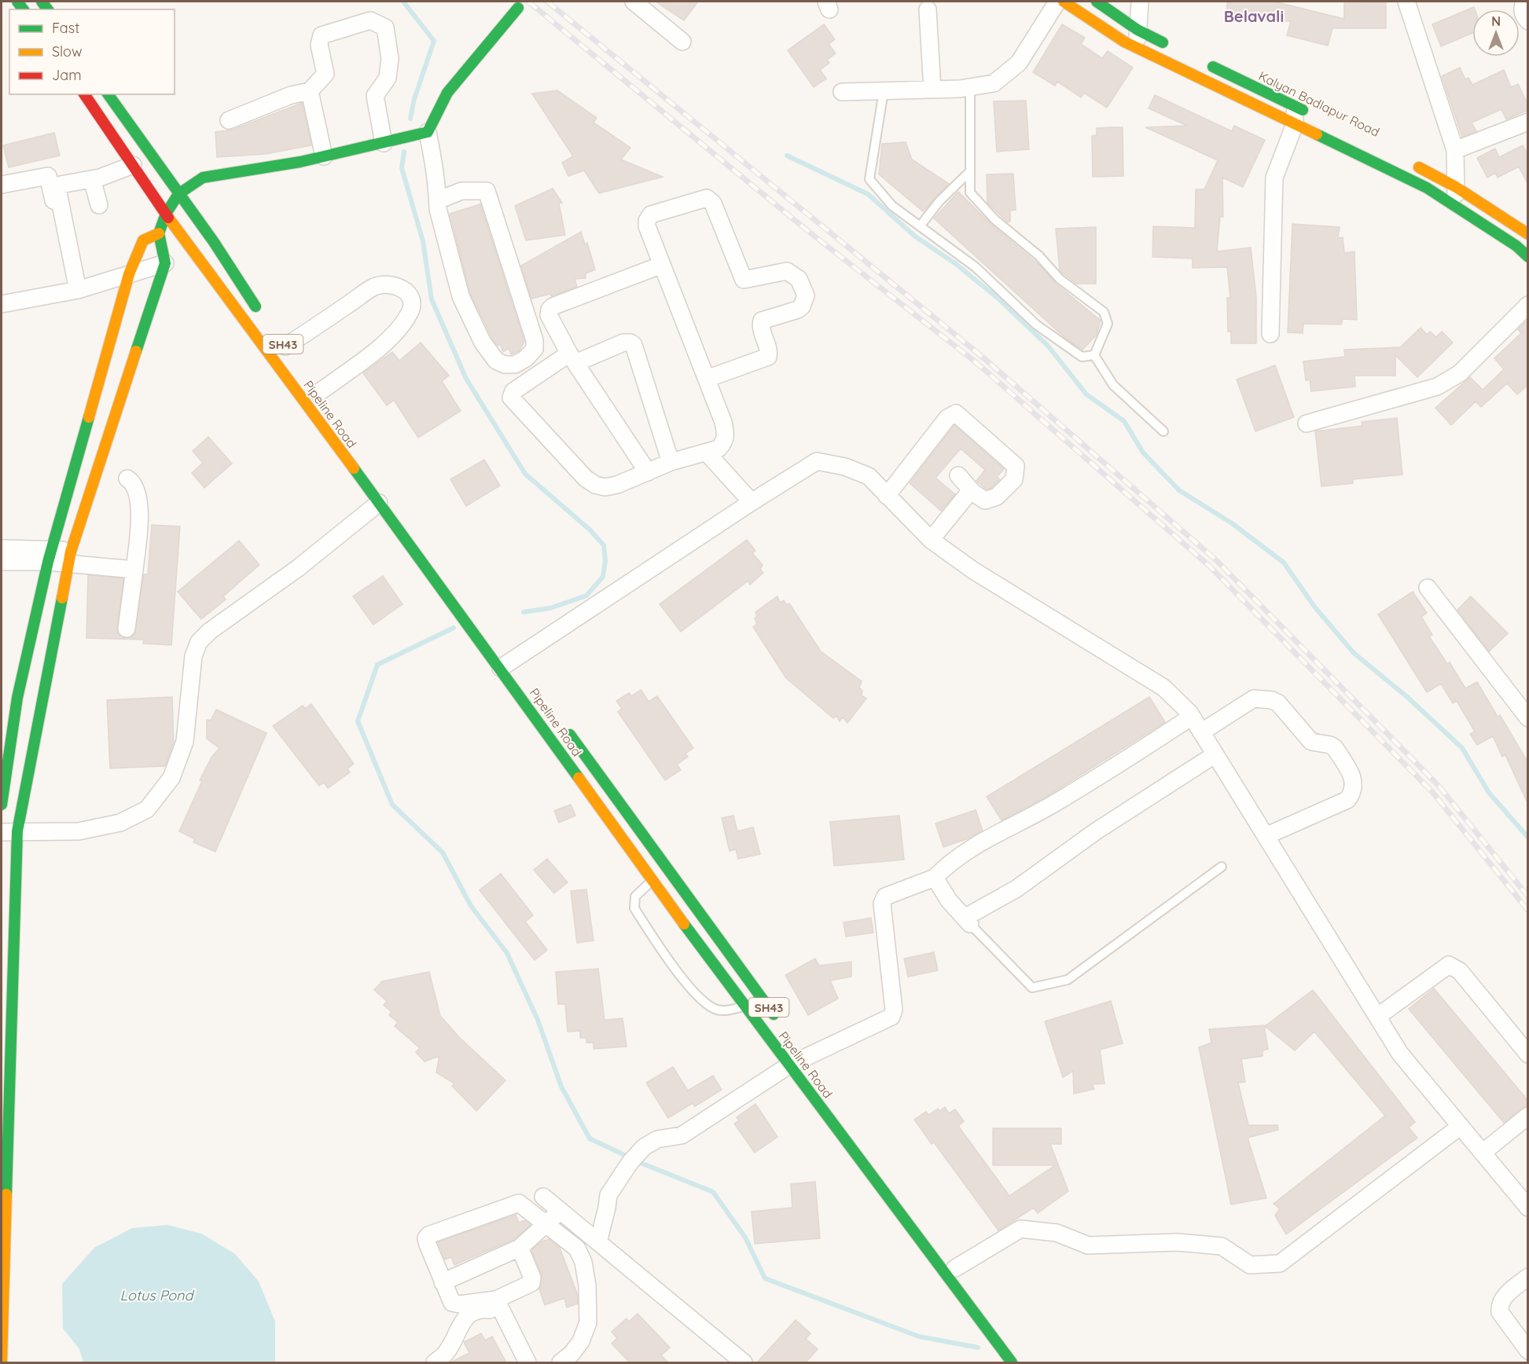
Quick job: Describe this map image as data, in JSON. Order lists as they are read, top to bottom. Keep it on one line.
{"streets":{"main road":["Kalyan Badlapur Road","SH43","Pipeline Road"]},"districts":["Belavali"],"water":["Lotus Pond"],"legend":["Fast","Slow","Jam"],"north":"top"}
